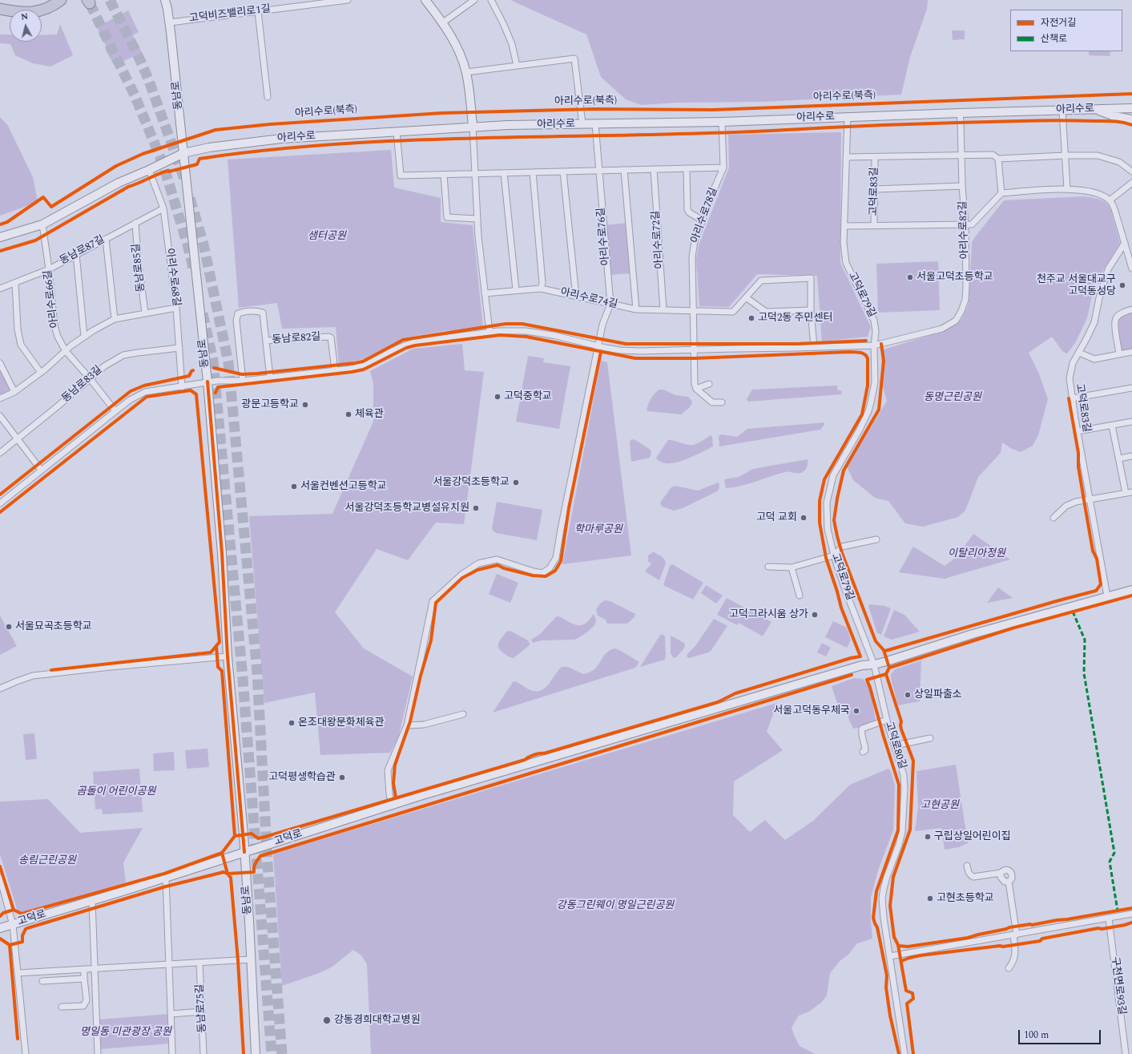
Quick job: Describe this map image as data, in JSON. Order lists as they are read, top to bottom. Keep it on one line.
{"streets":{"main road":["동남로","아리수로","고덕로"],"street":["고덕비즈밸리로1길","고덕로83길","아리수로78길","아리수로82길","아리수로76길","아리수로72길","동남로87길","동남로85길","아리수로68길","고덕로79길","아리수로66길","아리수로74길","동남로82길","동남로83길","고덕로80길","구천면로93길","동남로75길"],"cycle path":["아리수로(북측)"]},"crossings":[["고덕비즈밸리로1길","동남로"],["동남로","아리수로"],["동남로","고덕로"],["아리수로","아리수로78길"],["아리수로","아리수로82길"],["아리수로","아리수로76길"],["아리수로","아리수로68길"],["아리수로","고덕로79길"],["아리수로","아리수로66길"],["고덕로83길","아리수로82길"],["고덕로83길","고덕로79길"],["고덕로83길","고덕로"],["아리수로78길","아리수로74길"],["아리수로82길","고덕로79길"],["아리수로76길","아리수로74길"],["아리수로72길","아리수로74길"],["동남로87길","동남로85길"],["동남로87길","아리수로68길"],["동남로87길","아리수로66길"],["아리수로68길","동남로83길"],["고덕로79길","고덕로80길"],["고덕로79길","고덕로"],["아리수로66길","동남로83길"],["고덕로80길","고덕로"]],"parks":["샘터공원","동명근린공원","학마루공원","이탈리아정원","곰돌이 어린이공원","고현공원","송림근린공원","강동그린웨이 명일근린공원","명일동 미관광장 공원"],"places":["서울고덕초등학교","천주교 서울대교구 고덕동성당","고덕2동 주민센터","고덕중학교","광문고등학교","체육관","서울강덕초등학교","서울컨벤션고등학교","서울강덕초등학교병설유치원","고덕 교회","고덕그라시움 상가","서울묘곡초등학교","상일파출소","서울고덕동우체국","온조대왕문화체육관","고덕평생학습관","구립상일어린이집","고현초등학교","강동경희대학교병원"],"legend":["자전거길","산책로"],"scale_bar":"100 m","north":"top"}
